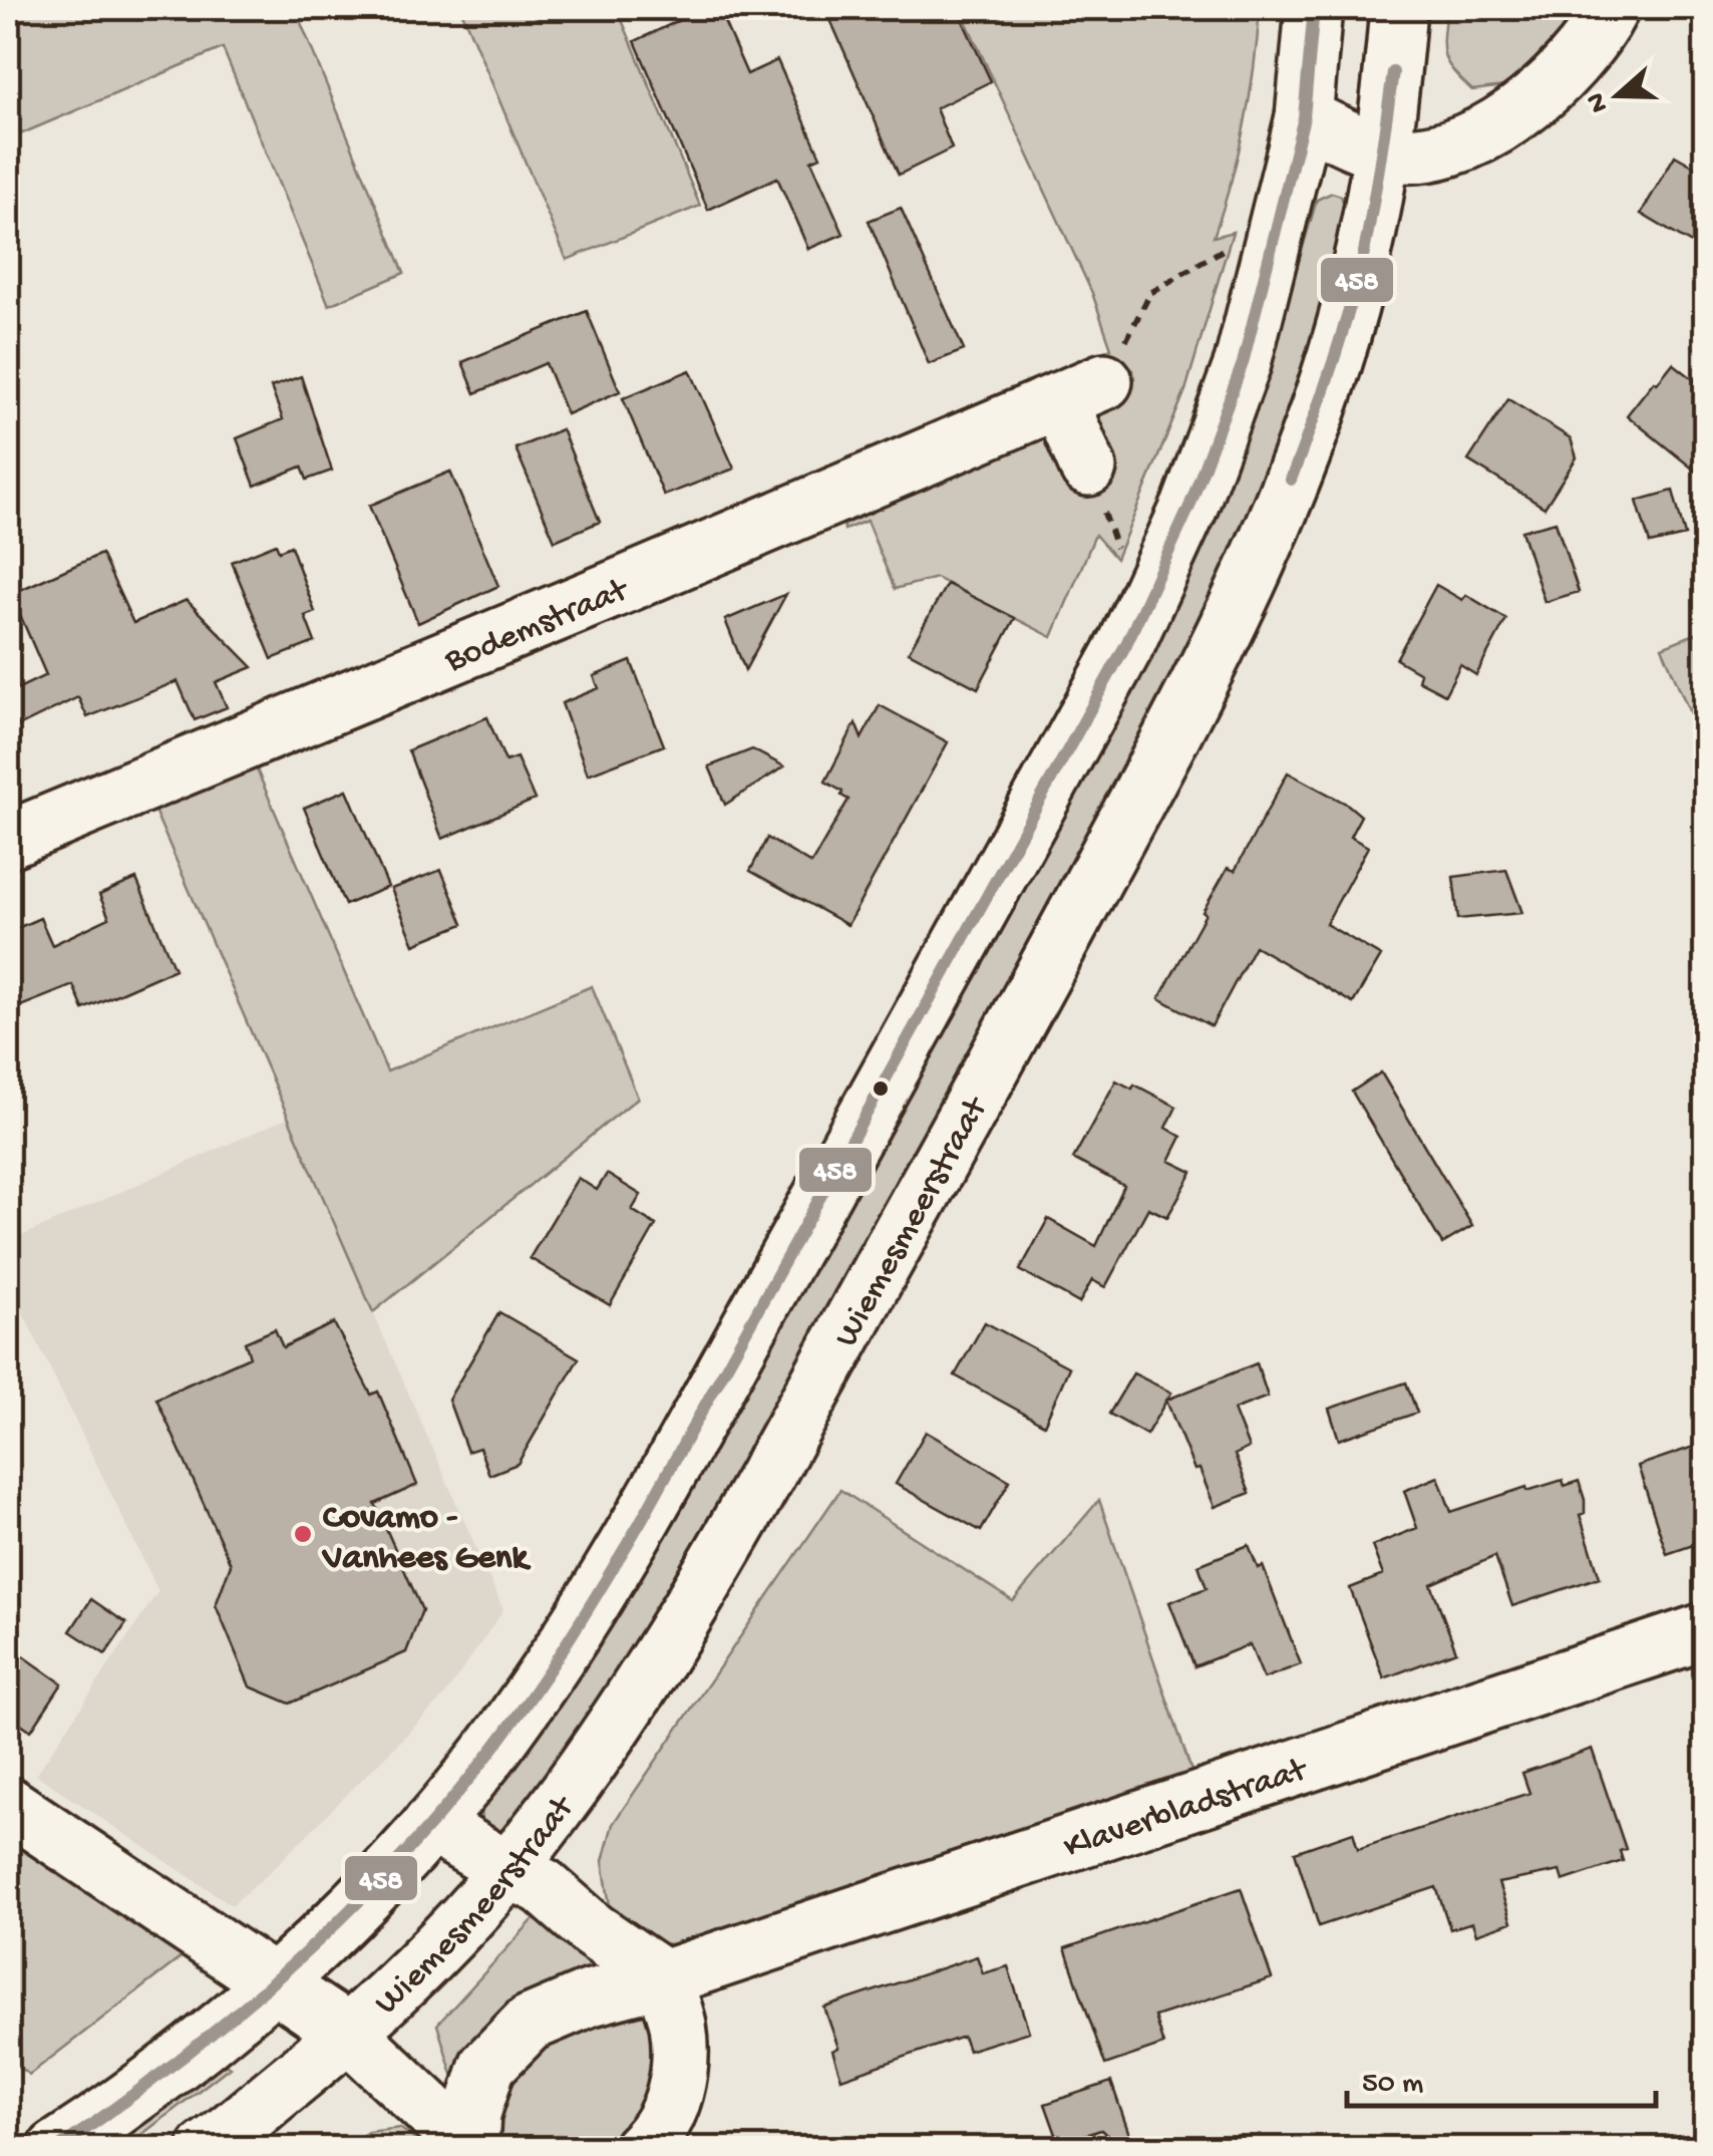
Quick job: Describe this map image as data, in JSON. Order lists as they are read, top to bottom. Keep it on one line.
{"streets":{"main road":["Bodemstraat","Wiemesmeerstraat","Klaverbladstraat"]},"places":["Covamo - Vanhees Genk"],"lines":["transit line 458"],"scale_bar":"50 m","north":"left"}
